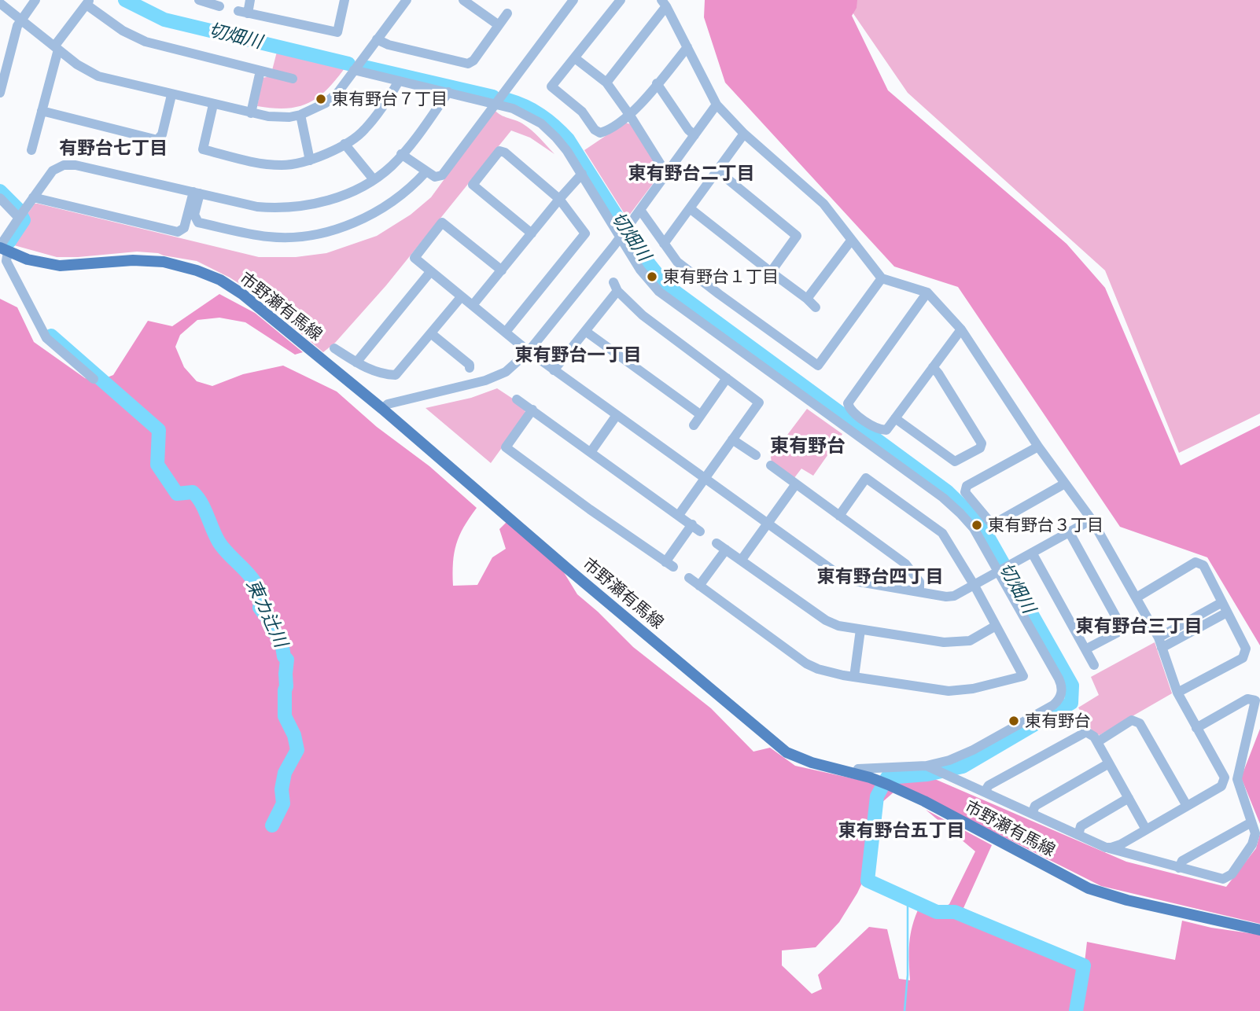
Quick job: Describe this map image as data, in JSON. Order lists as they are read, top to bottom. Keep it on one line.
{"streets":{"main road":["市野瀬有馬線"]},"districts":["有野台七丁目","東有野台二丁目","東有野台一丁目","東有野台","東有野台四丁目","東有野台三丁目","東有野台五丁目"],"water":["切畑川","東カ辻川"],"places":["東有野台７丁目","東有野台１丁目","東有野台３丁目","東有野台"]}
